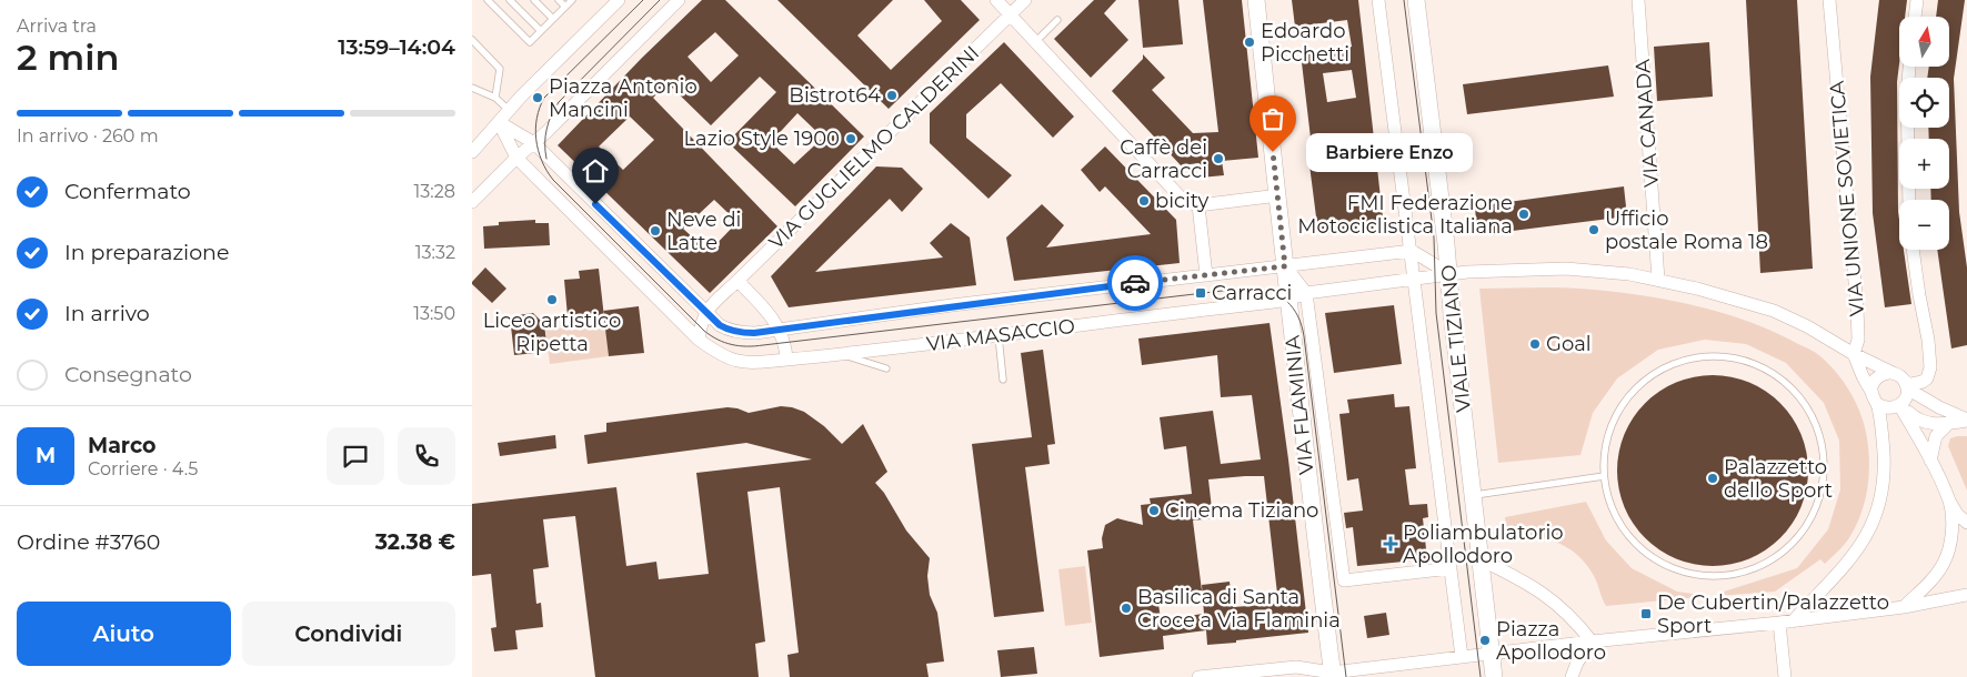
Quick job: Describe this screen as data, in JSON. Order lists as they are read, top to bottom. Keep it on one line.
{"streets":{"street":["VIA CANADA","VIA GUGLIELMO CALDERINI","VIA UNIONE SOVIETICA","VIA MASACCIO","VIALE TIZIANO","VIA FLAMINIA"]},"crossings":[["VIA CANADA","VIA MASACCIO"],["VIA GUGLIELMO CALDERINI","VIA MASACCIO"],["VIA UNIONE SOVIETICA","VIA MASACCIO"],["VIA MASACCIO","VIALE TIZIANO"],["VIA MASACCIO","VIA FLAMINIA"],["VIALE TIZIANO","VIA FLAMINIA"]],"places":{"other":["Edoardo Picchetti","Bistrot64","Piazza Antonio Mancini","Lazio Style 1900","Barbiere Enzo","Caffè dei Carracci","bicity","FMI Federazione Motociclistica Italiana","Ufficio postale Roma 18","Neve di Latte","Liceo artistico Ripetta","Goal","Palazzetto dello Sport","Cinema Tiziano","Basilica di Santa Croce a Via Flaminia","Piazza Apollodoro"],"transit":["Carracci","De Cubertin/Palazzetto Sport"],"health":["Poliambulatorio Apollodoro"]},"north":"top","page":{"heading":["2 min","Arriva tra","13:59–14:04"],"panel":["Marco","Corriere · 4.5","Ordine #3760","32.38 €"],"map_buttons":["+","−"],"bar":"In arrivo · 260 m","bubble":"Barbiere Enzo","list":[["Confermato","13:28"],["In preparazione","13:32"],["In arrivo","13:50"],"Consegnato"],"round":"M","buttons":["Aiuto","Condividi"]}}
